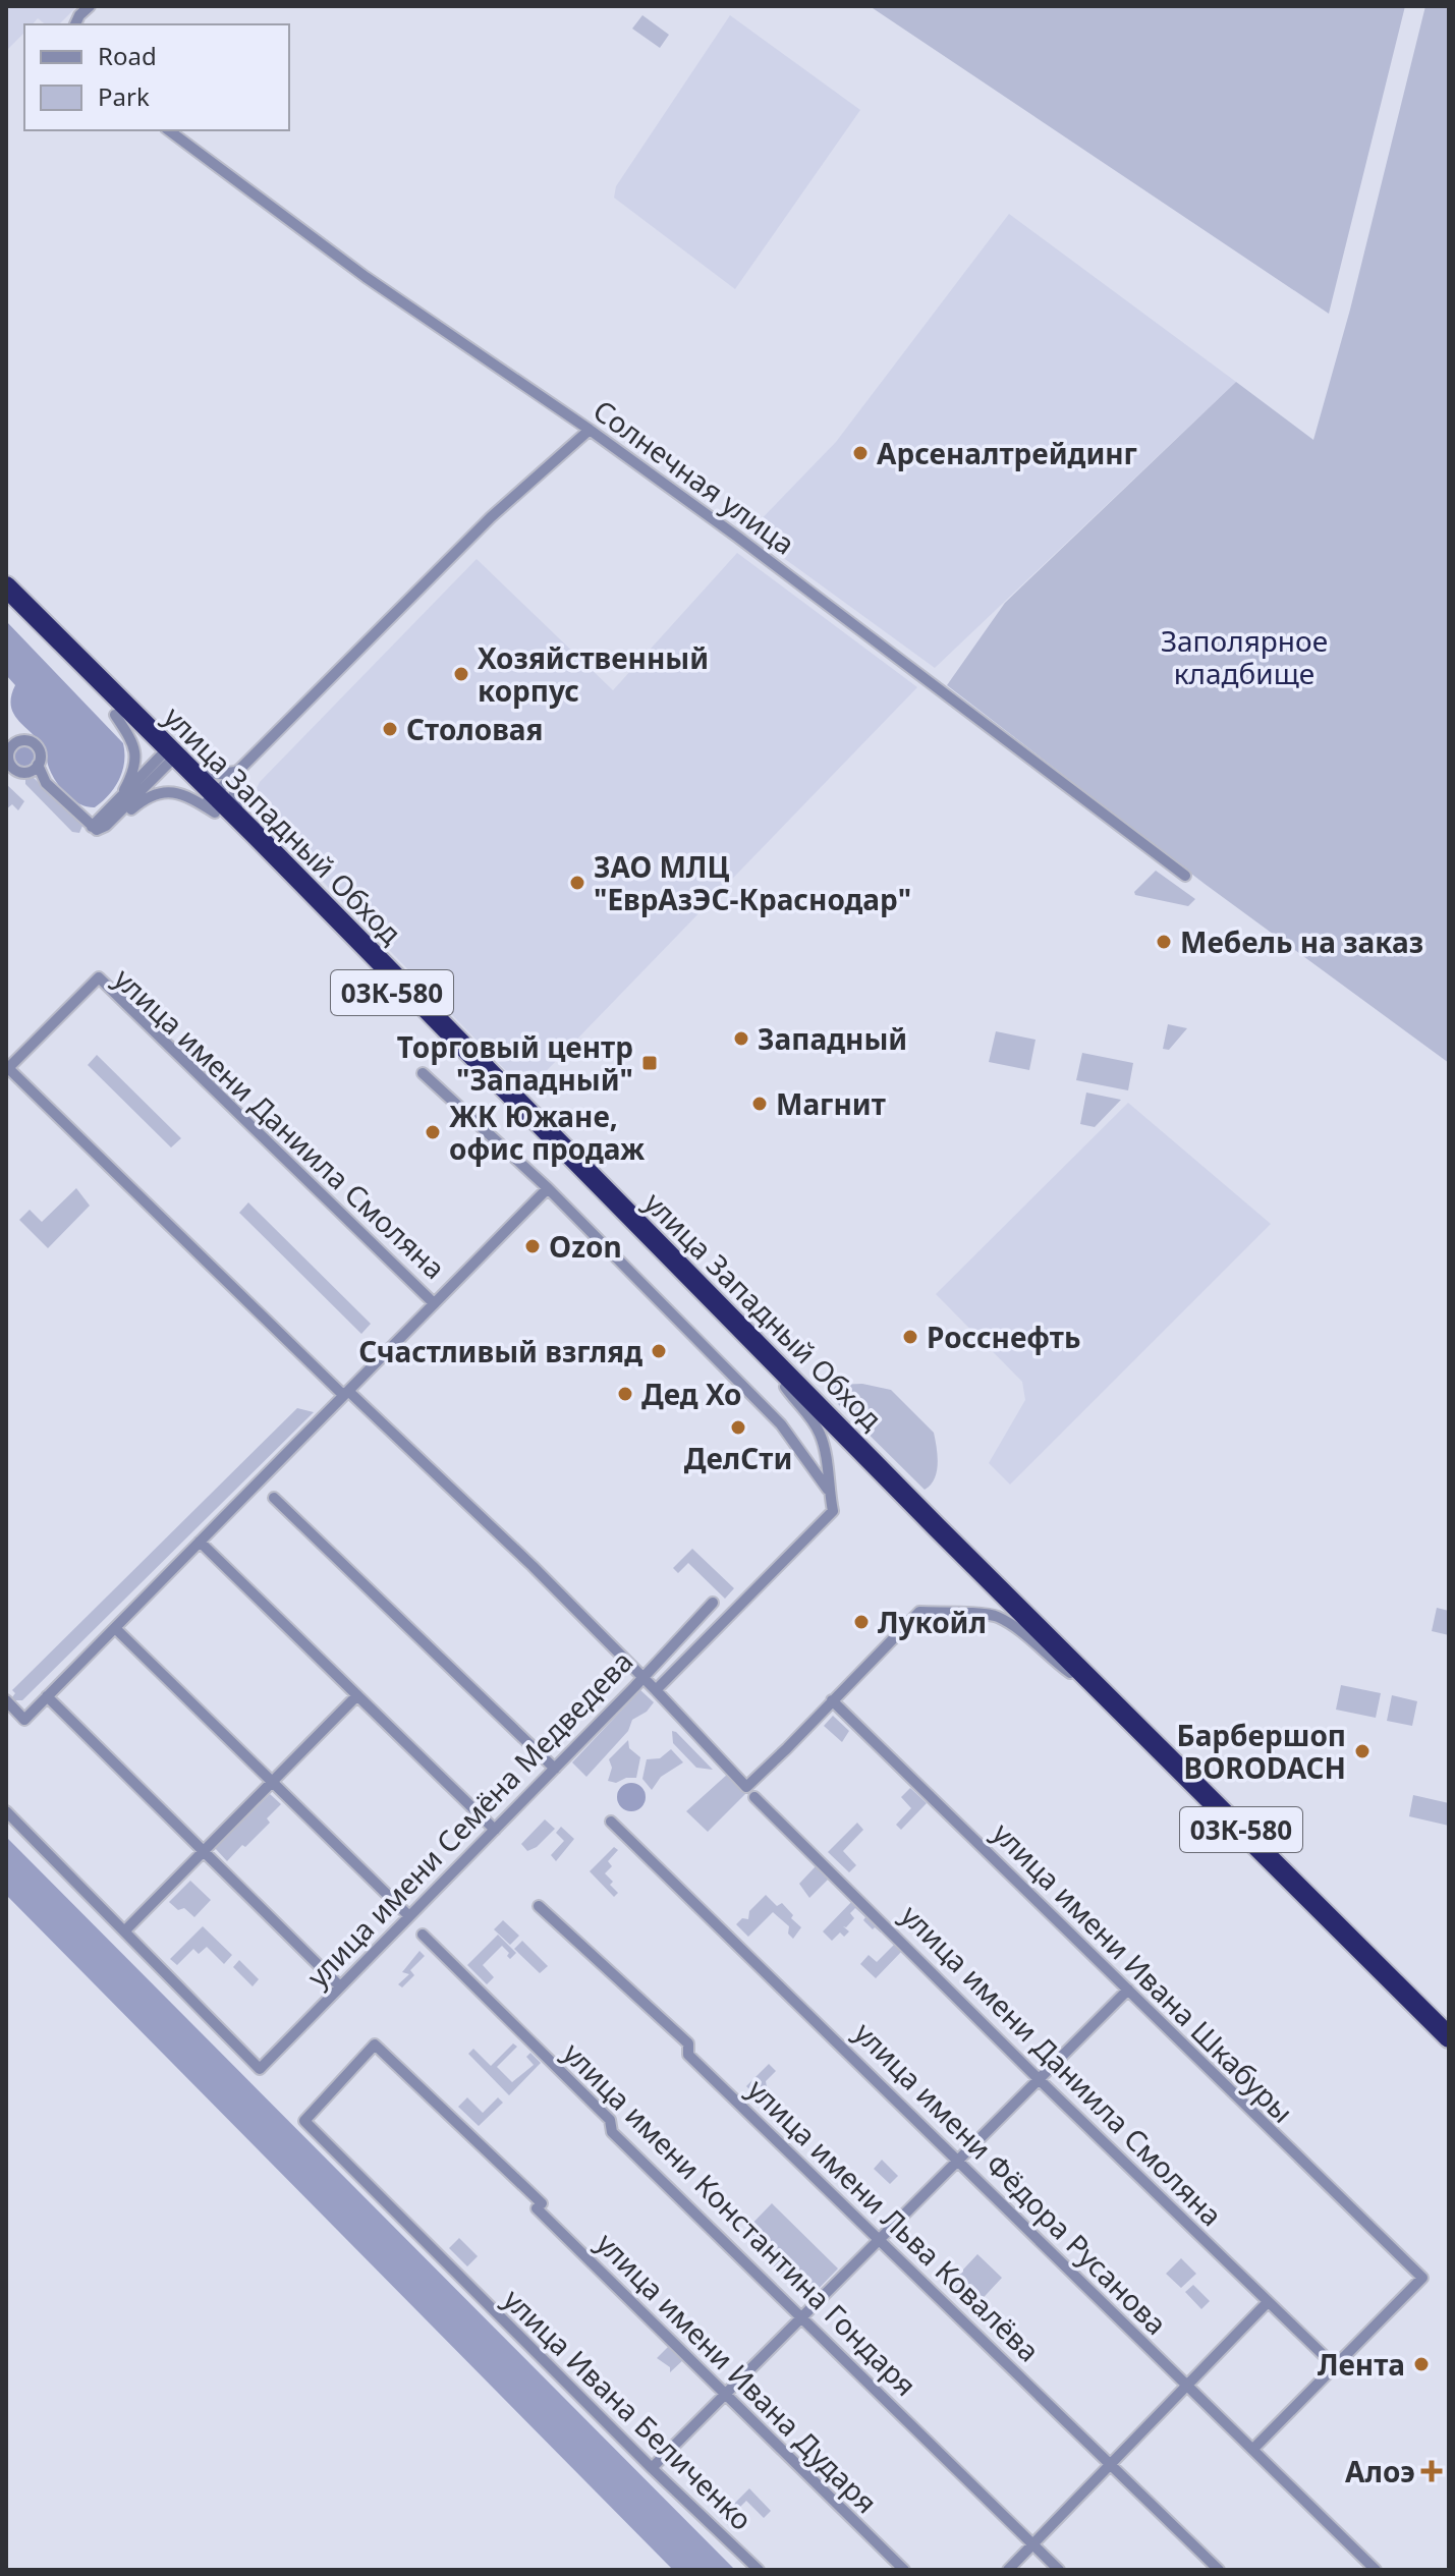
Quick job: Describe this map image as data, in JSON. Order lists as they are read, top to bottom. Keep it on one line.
{"streets":{"highway":["улица Западный Обход","03К-580"],"street":["Солнечная улица","улица имени Даниила Смоляна","улица имени Семёна Медведева","улица имени Ивана Шкабуры","улица имени Фёдора Русанова","улица имени Константина Гондаря","улица имени Льва Ковалёва","улица имени Ивана Дударя","улица Ивана Беличенко"]},"crossings":[["улица имени Даниила Смоляна","улица имени Семёна Медведева"],["улица имени Даниила Смоляна","улица имени Ивана Шкабуры"],["улица имени Ивана Дударя","улица Ивана Беличенко"]],"parks":["Заполярное кладбище"],"places":{"other":["Арсеналтрейдинг","Хозяйственный корпус","Столовая","ЗАО МЛЦ \"ЕврАзЭС-Краснодар\"","Мебель на заказ","Западный","Магнит","ЖК Южане, офис продаж","Ozon","Росснефть","Счастливый взгляд","Дед Хо","ДелСти","Лукойл","Барбершоп BORODACH","Лента"],"transit":["Торговый центр \"Западный\""],"health":["Алоэ"]},"legend":["Road","Park"]}
